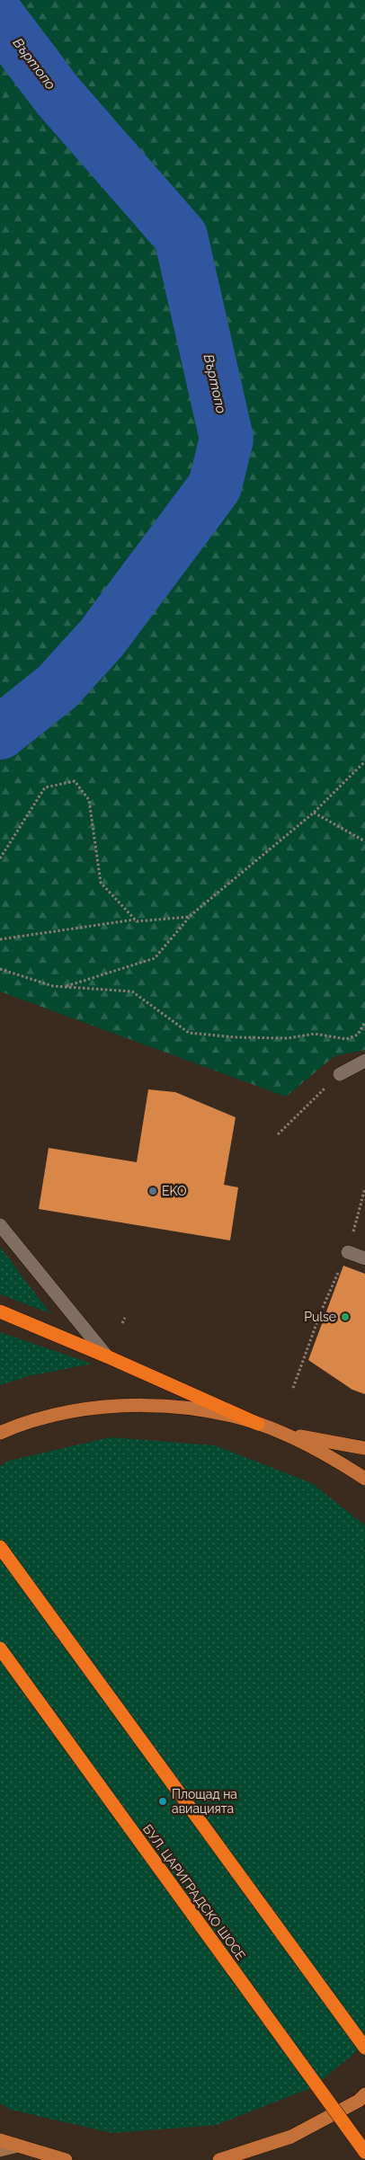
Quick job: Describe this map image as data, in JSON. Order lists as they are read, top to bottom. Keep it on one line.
{"streets":{"highway":["БУЛ. ЦАРИГРАДСКО ШОСЕ"]},"water":["Въртопо"],"places":["EKO","Pulse","Площад на авиацията"]}
